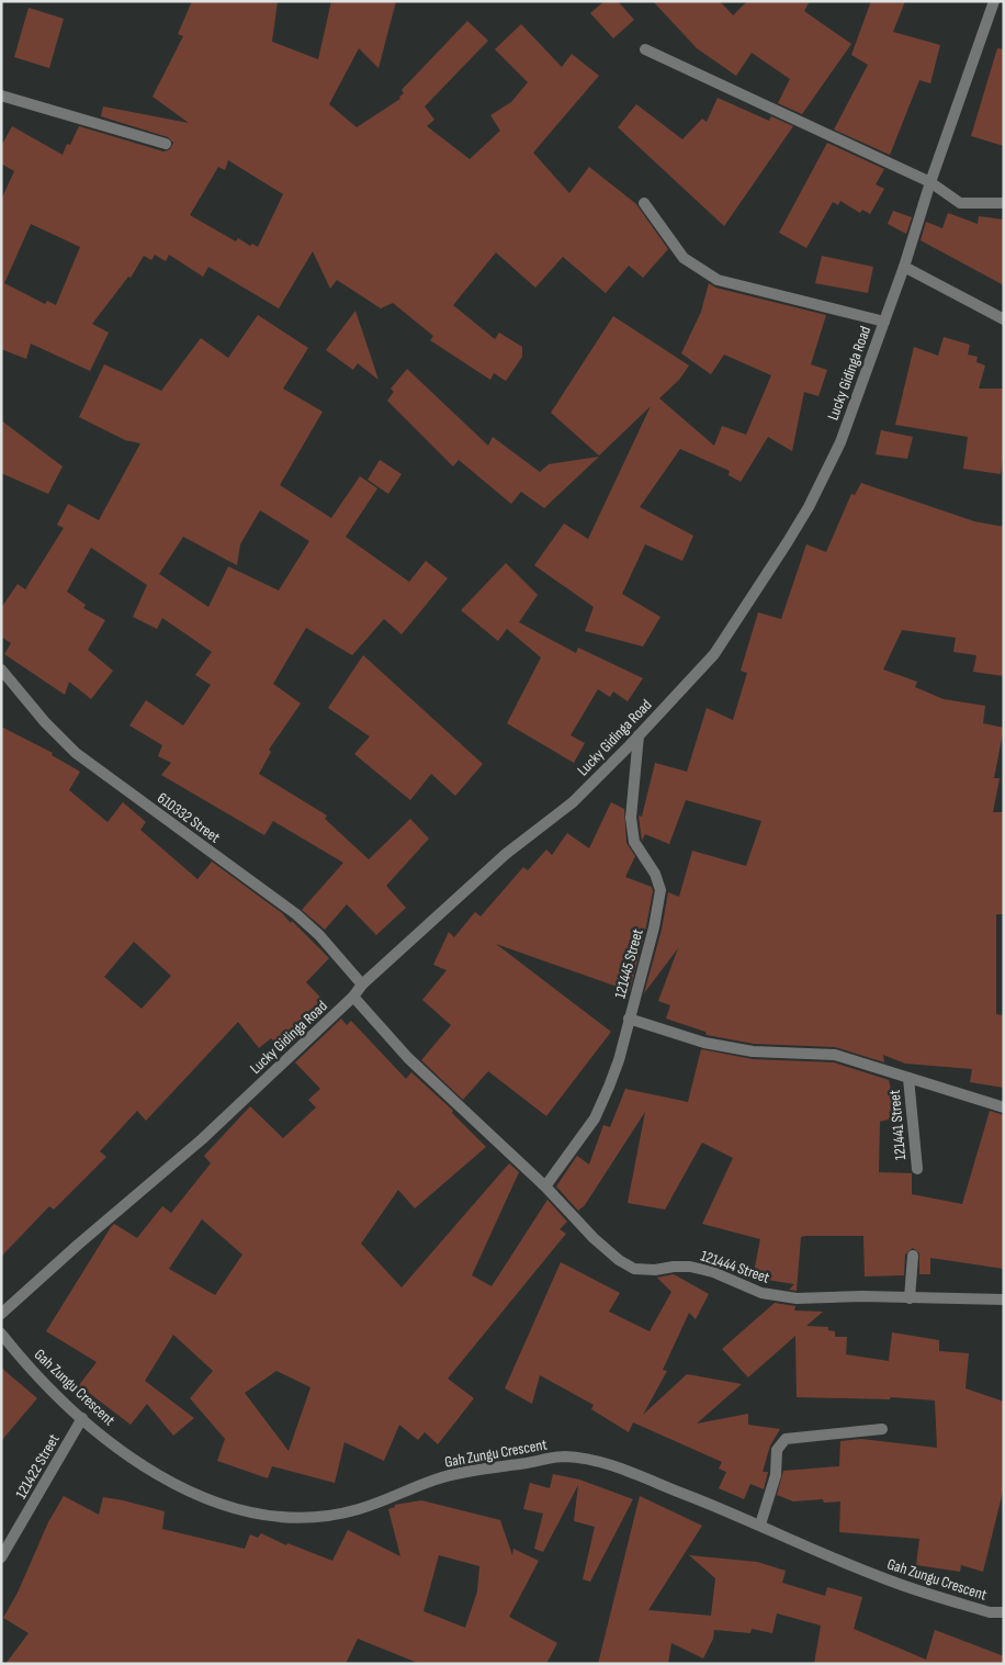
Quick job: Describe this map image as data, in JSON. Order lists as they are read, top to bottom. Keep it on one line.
{"streets":{"street":["Lucky Gidinga Road","610332 Street","121445 Street","121441 Street","121444 Street","Gah Zungu Crescent","121422 Street"]},"crossings":[["Lucky Gidinga Road","610332 Street"],["Lucky Gidinga Road","121445 Street"],["Lucky Gidinga Road","121444 Street"],["121445 Street","121441 Street"],["Gah Zungu Crescent","121422 Street"]]}
